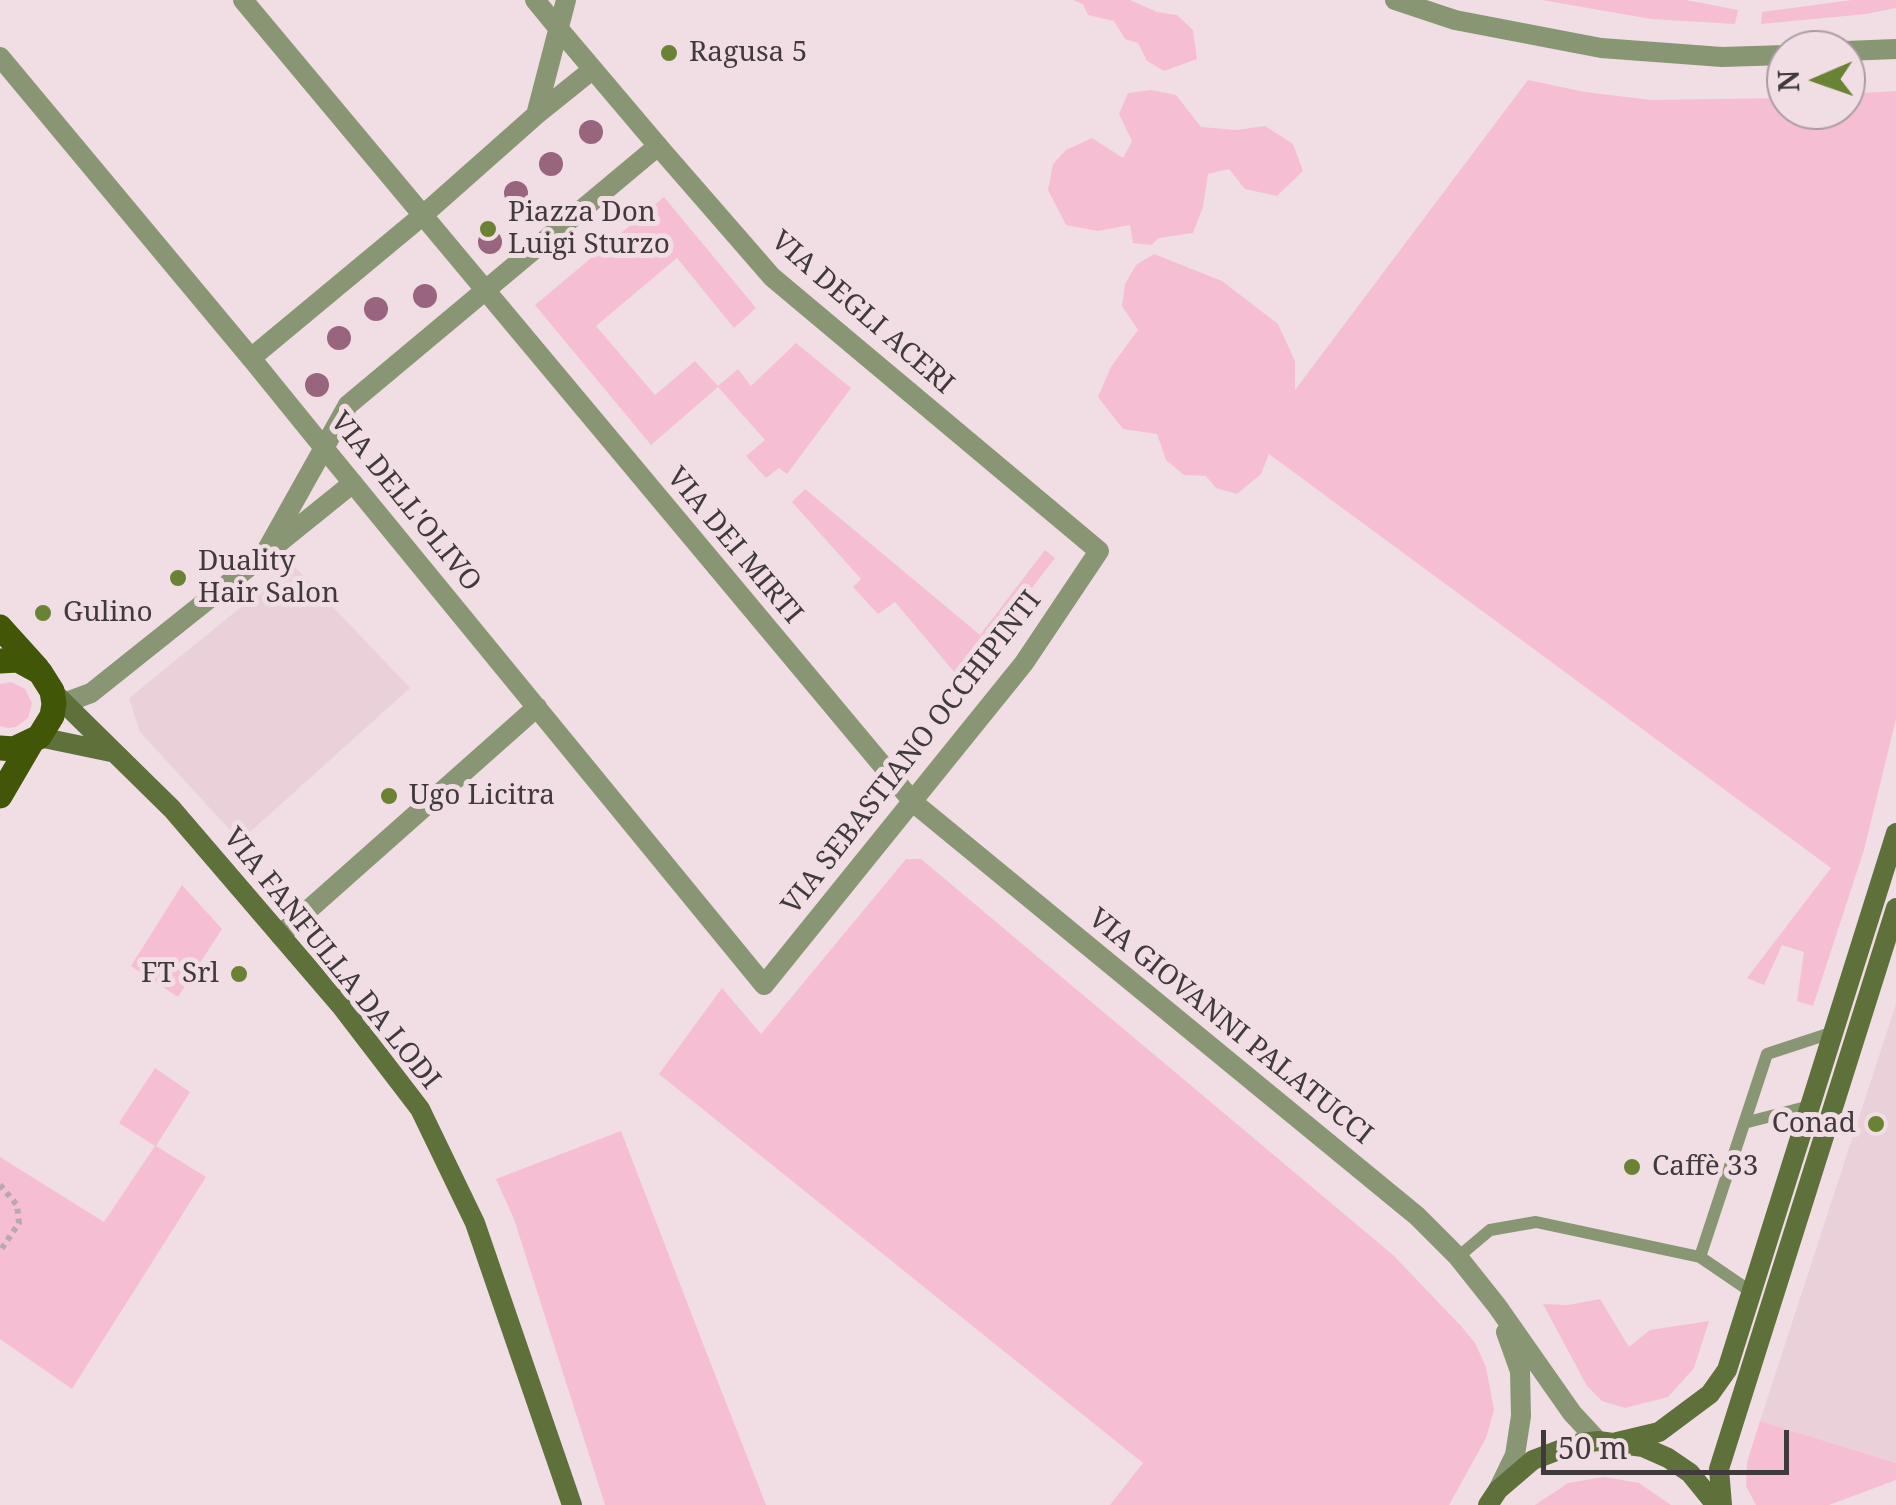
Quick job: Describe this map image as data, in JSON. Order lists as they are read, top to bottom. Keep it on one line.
{"streets":{"main road":["VIA FANFULLA DA LODI"],"street":["VIA DEGLI ACERI","VIA DELL'OLIVO","VIA DEI MIRTI","VIA SEBASTIANO OCCHIPINTI","VIA GIOVANNI PALATUCCI"]},"crossings":[["VIA DEGLI ACERI","VIA SEBASTIANO OCCHIPINTI"],["VIA DELL'OLIVO","VIA SEBASTIANO OCCHIPINTI"],["VIA DEI MIRTI","VIA SEBASTIANO OCCHIPINTI"],["VIA DEI MIRTI","VIA GIOVANNI PALATUCCI"],["VIA SEBASTIANO OCCHIPINTI","VIA GIOVANNI PALATUCCI"]],"places":["Ragusa 5","Piazza Don Luigi Sturzo","Duality Hair Salon","Gulino","Ugo Licitra","FT Srl","Conad","Caffè 33"],"scale_bar":"50 m","north":"left"}
